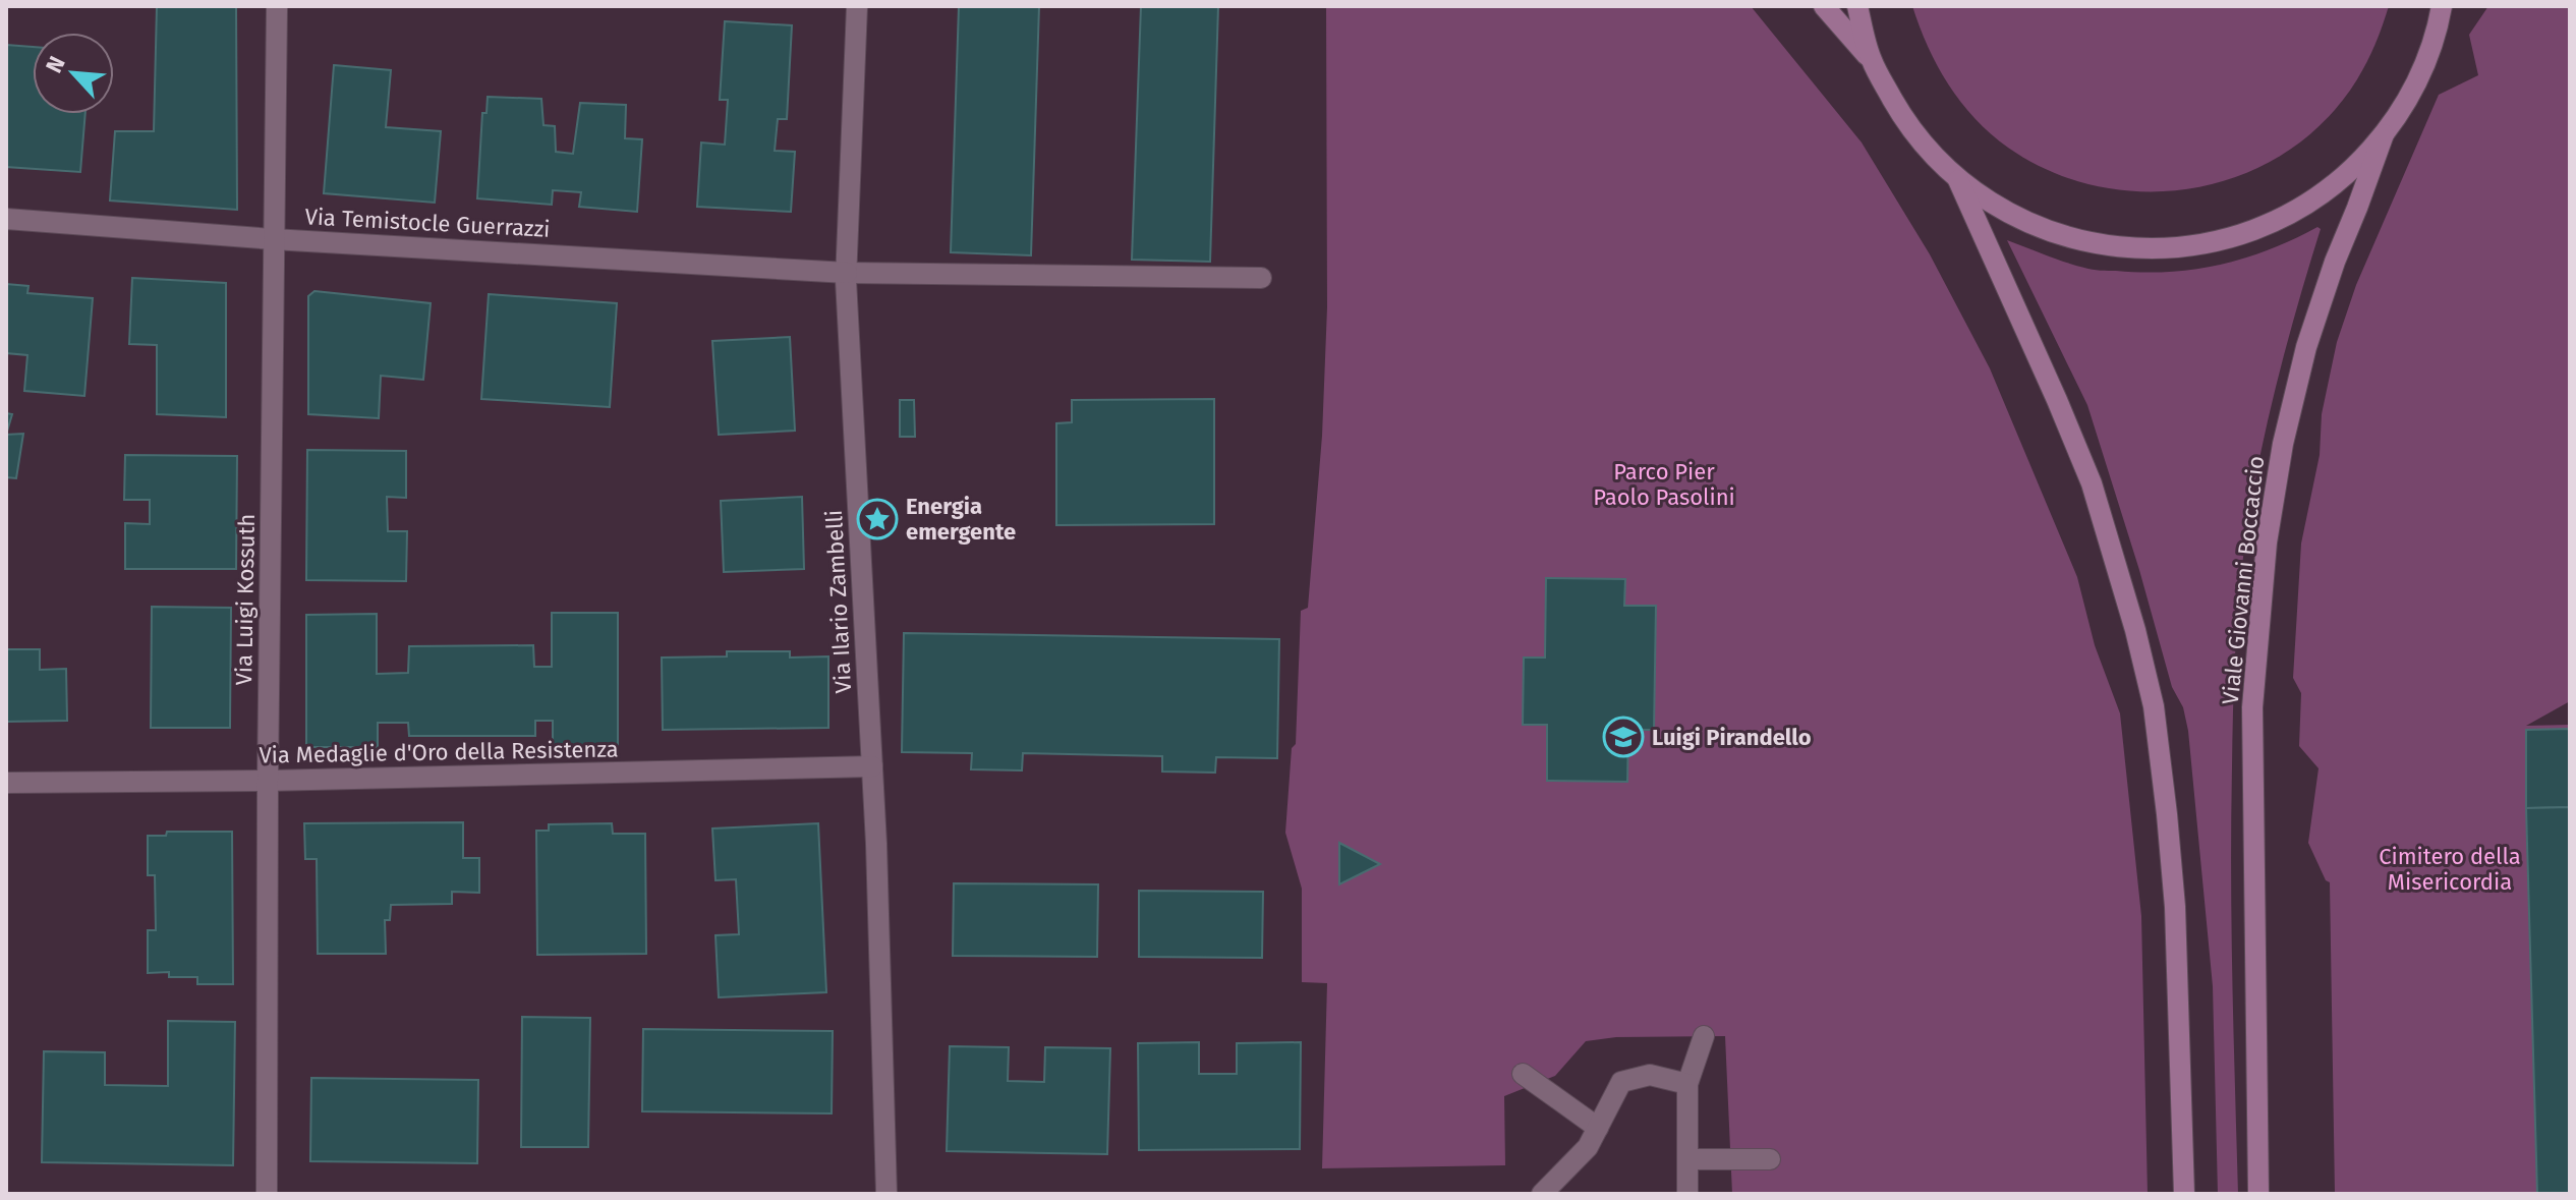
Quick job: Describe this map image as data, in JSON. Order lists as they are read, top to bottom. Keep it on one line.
{"streets":{"main road":["Viale Giovanni Boccaccio"],"street":["Via Temistocle Guerrazzi","Via Luigi Kossuth","Via Ilario Zambelli","Via Medaglie d'Oro della Resistenza"]},"crossings":[["Via Temistocle Guerrazzi","Via Luigi Kossuth"],["Via Temistocle Guerrazzi","Via Ilario Zambelli"],["Via Luigi Kossuth","Via Medaglie d'Oro della Resistenza"],["Via Ilario Zambelli","Via Medaglie d'Oro della Resistenza"]],"parks":["Parco Pier Paolo Pasolini","Cimitero della Misericordia"],"places":{"place":["Energia emergente"],"school or university":["Luigi Pirandello"]},"north":"top left"}
